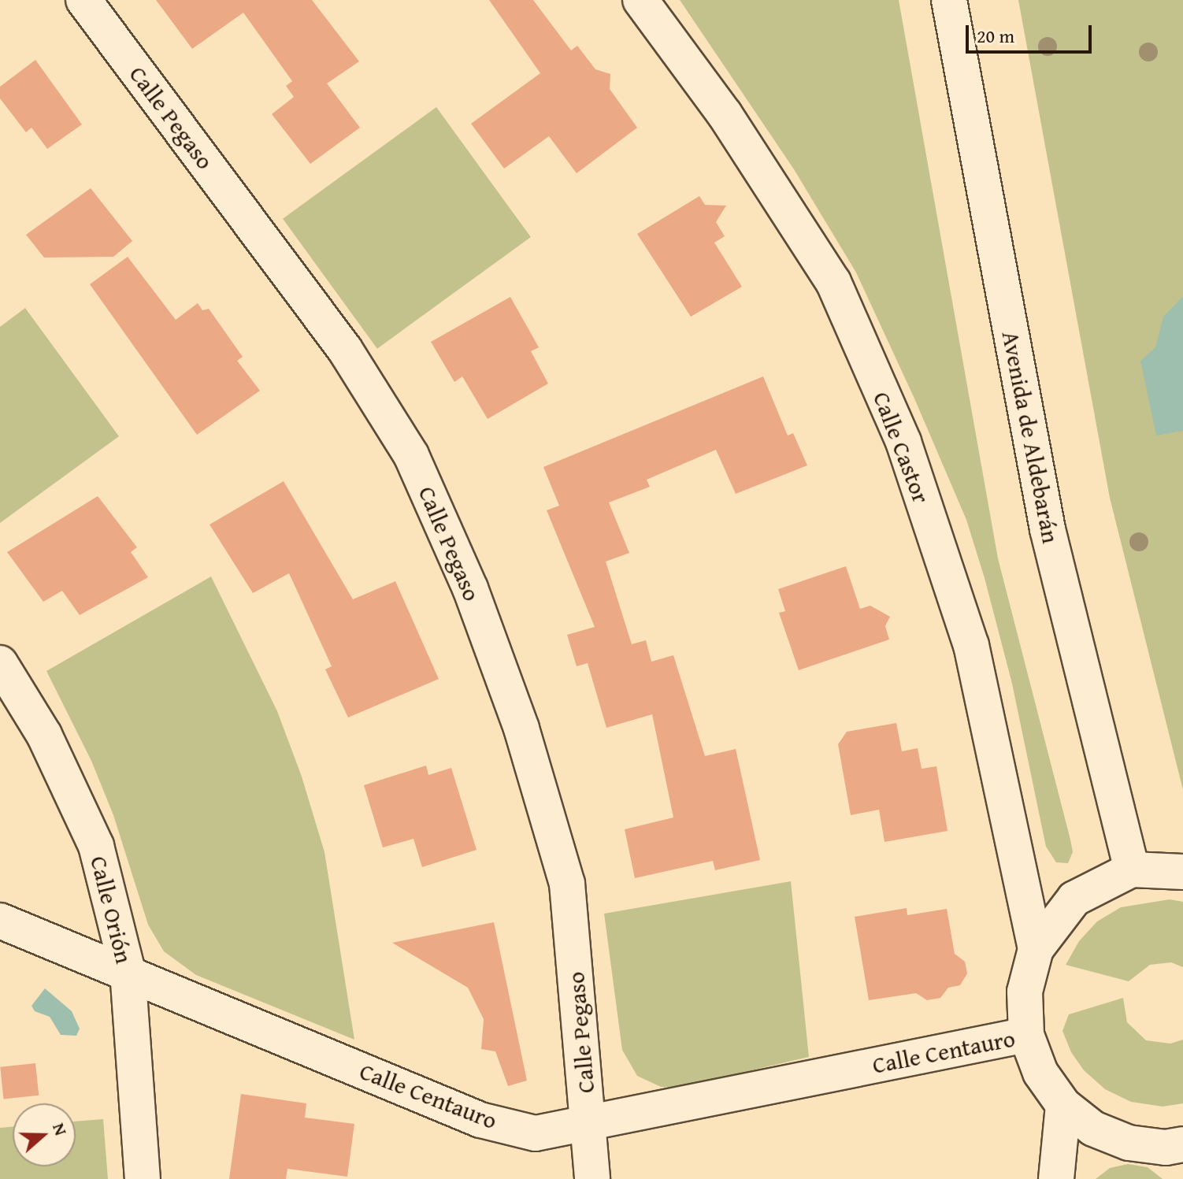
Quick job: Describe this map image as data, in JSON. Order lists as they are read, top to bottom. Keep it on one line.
{"streets":{"street":["Calle Pegaso","Avenida de Aldebarán","Calle Castor","Calle Orión","Calle Centauro"]},"crossings":[["Calle Pegaso","Calle Centauro"],["Calle Orión","Calle Centauro"]],"scale_bar":"20 m","north":"right"}
